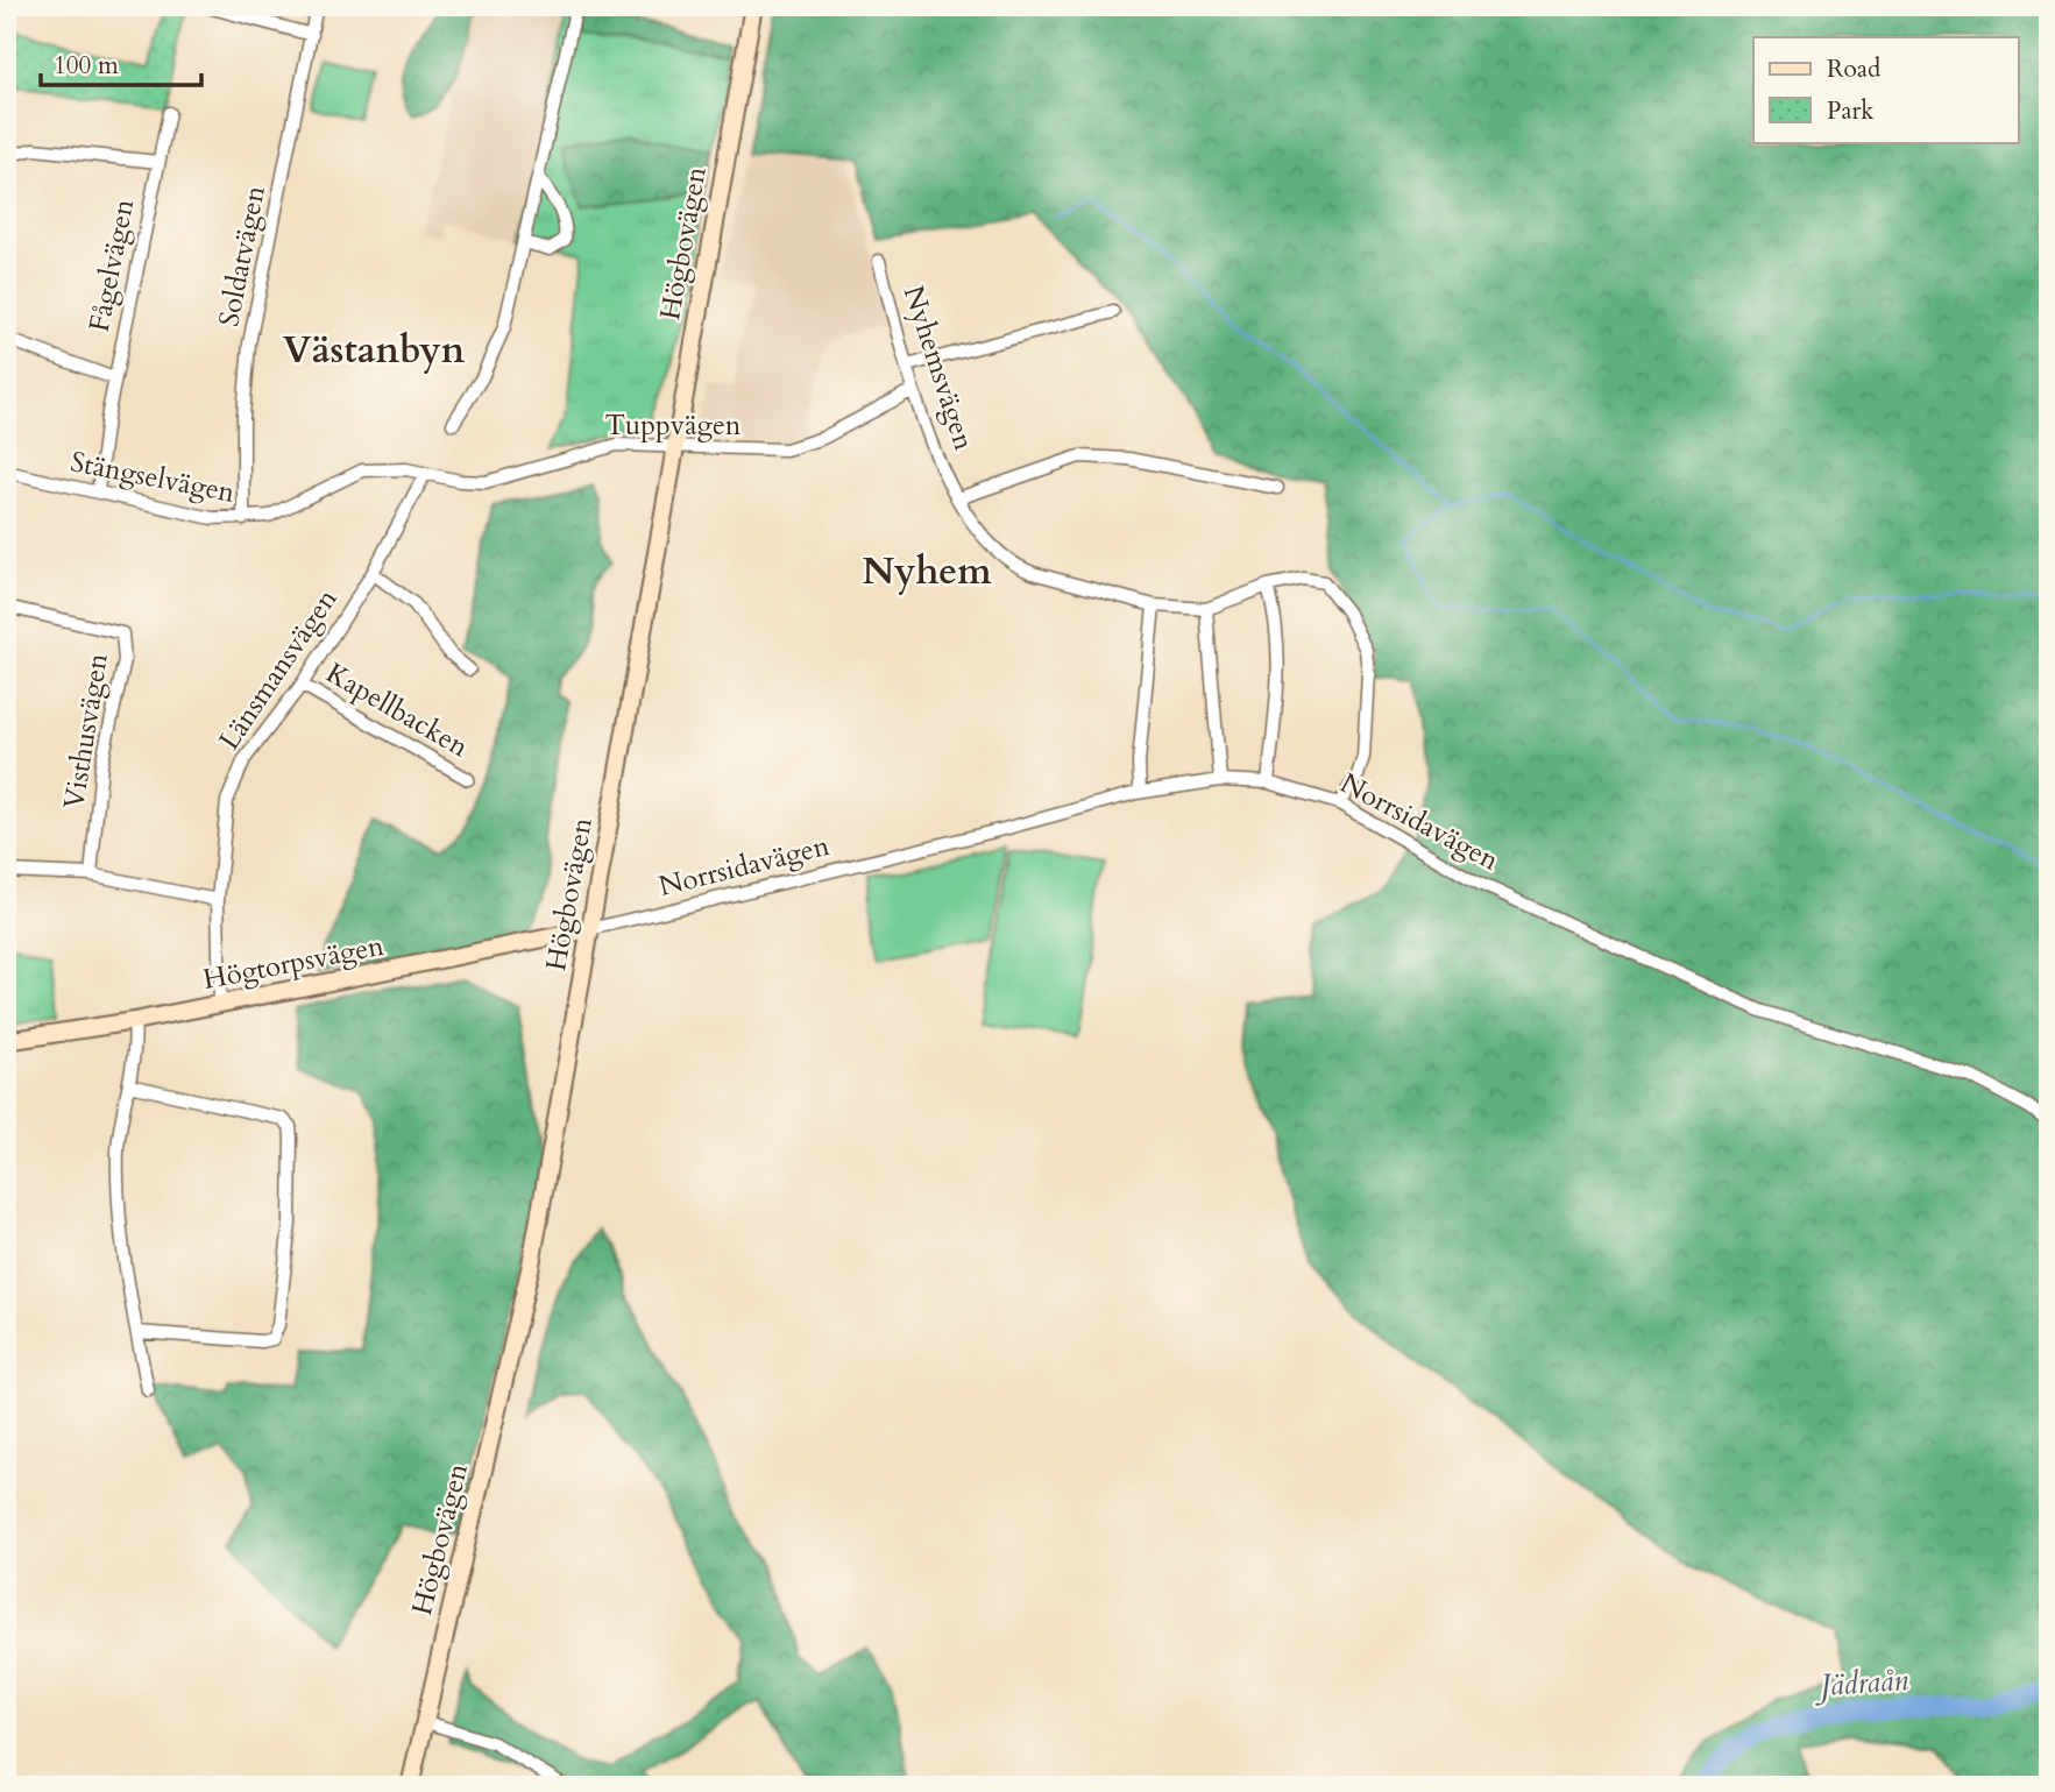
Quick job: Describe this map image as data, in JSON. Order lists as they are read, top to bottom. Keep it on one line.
{"streets":{"main road":["Högbovägen","Högtorpsvägen"],"street":["Soldatvägen","Fågelvägen","Nyhemsvägen","Tuppvägen","Stängselvägen","Länsmansvägen","Kapellbacken","Visthusvägen","Norrsidavägen"]},"crossings":[["Högbovägen","Tuppvägen"],["Högbovägen","Norrsidavägen"],["Högbovägen","Högtorpsvägen"],["Soldatvägen","Stängselvägen"],["Fågelvägen","Stängselvägen"],["Nyhemsvägen","Tuppvägen"],["Tuppvägen","Stängselvägen"],["Tuppvägen","Länsmansvägen"],["Stängselvägen","Länsmansvägen"],["Länsmansvägen","Kapellbacken"],["Länsmansvägen","Högtorpsvägen"],["Norrsidavägen","Högtorpsvägen"]],"districts":["Västanbyn","Nyhem"],"water":["Jädraån"],"legend":["Road","Park"],"scale_bar":"100 m"}
